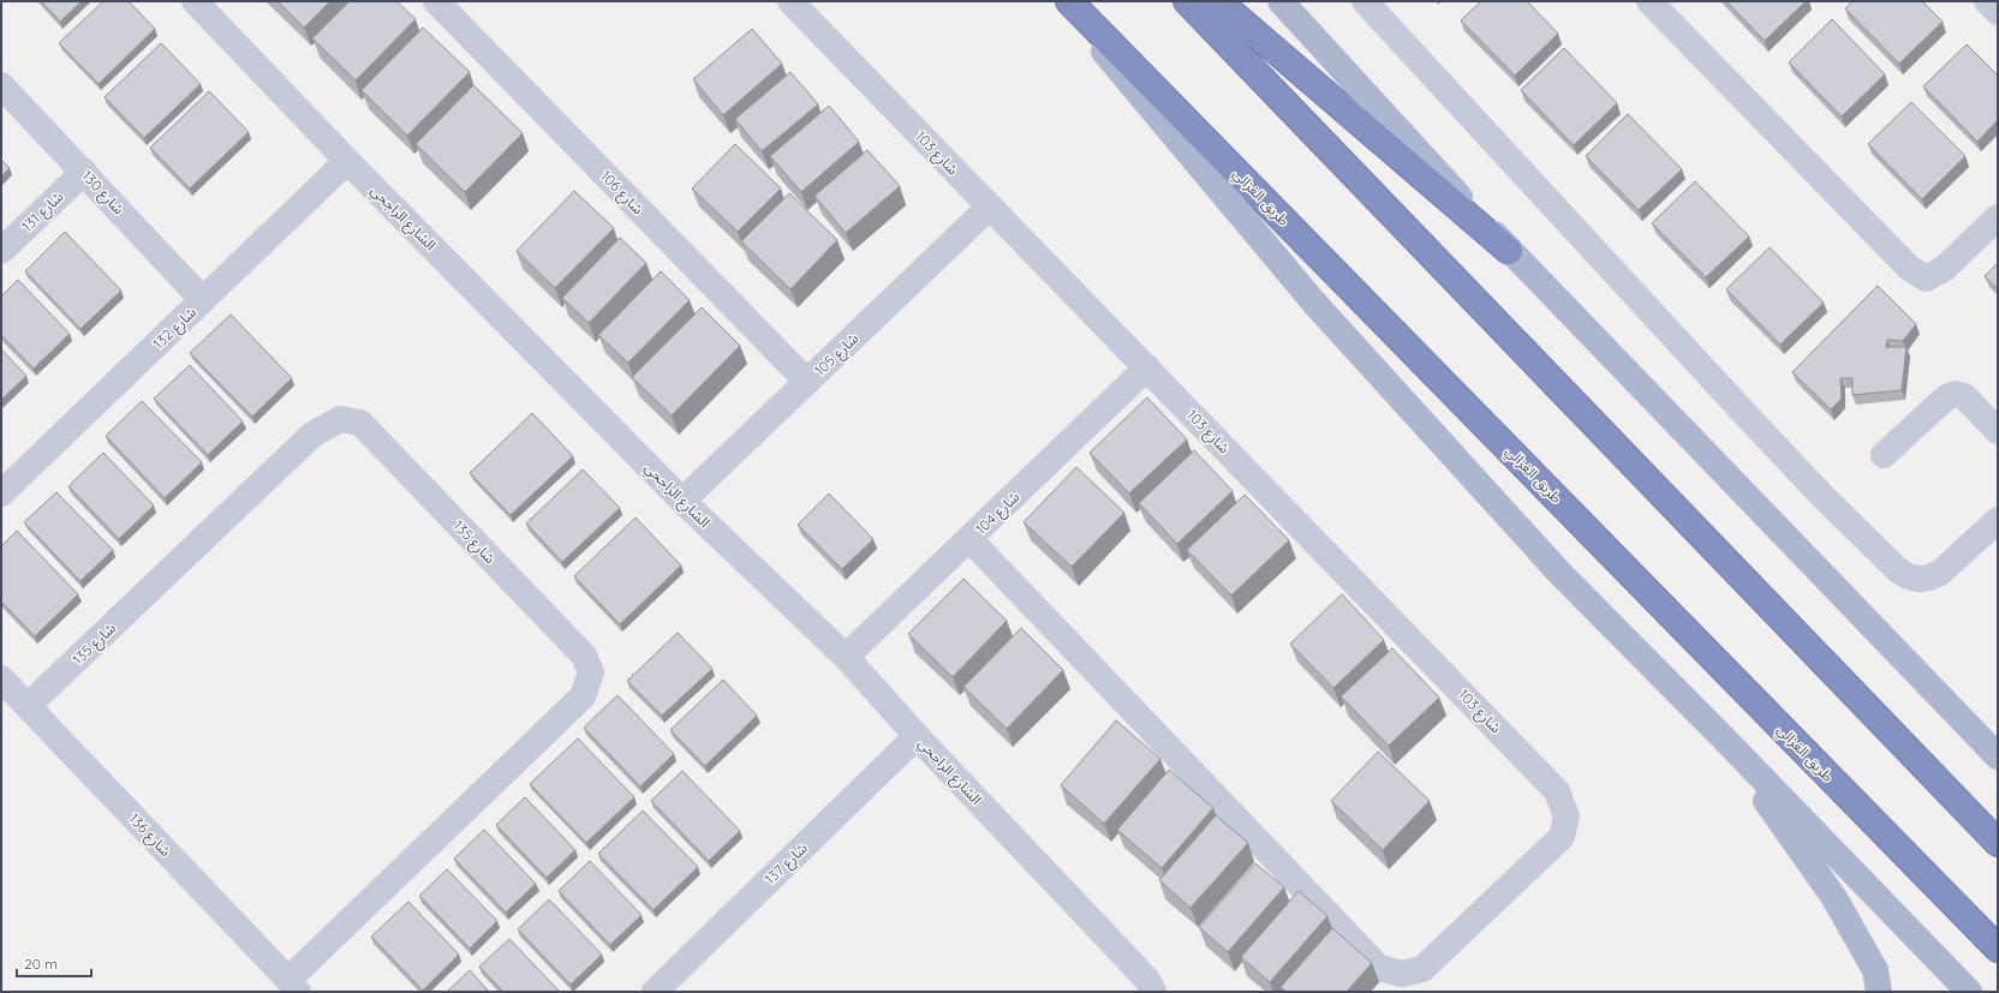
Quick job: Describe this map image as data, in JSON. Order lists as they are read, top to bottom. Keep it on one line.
{"streets":{"highway":["طريق الغزالي"],"street":["شارع 103","شارع 130","شارع 106","شارع 131","الشارع الراجحي","شارع 132","شارع 105","شارع 104","شارع 135","شارع 136","شارع 137"]},"crossings":[["شارع 103","شارع 105"],["شارع 103","شارع 104"],["شارع 130","شارع 131"],["شارع 130","شارع 132"],["شارع 106","شارع 105"],["الشارع الراجحي","شارع 132"],["الشارع الراجحي","شارع 105"],["الشارع الراجحي","شارع 104"],["الشارع الراجحي","شارع 137"],["شارع 135","شارع 136"]],"scale_bar":"20 m"}
